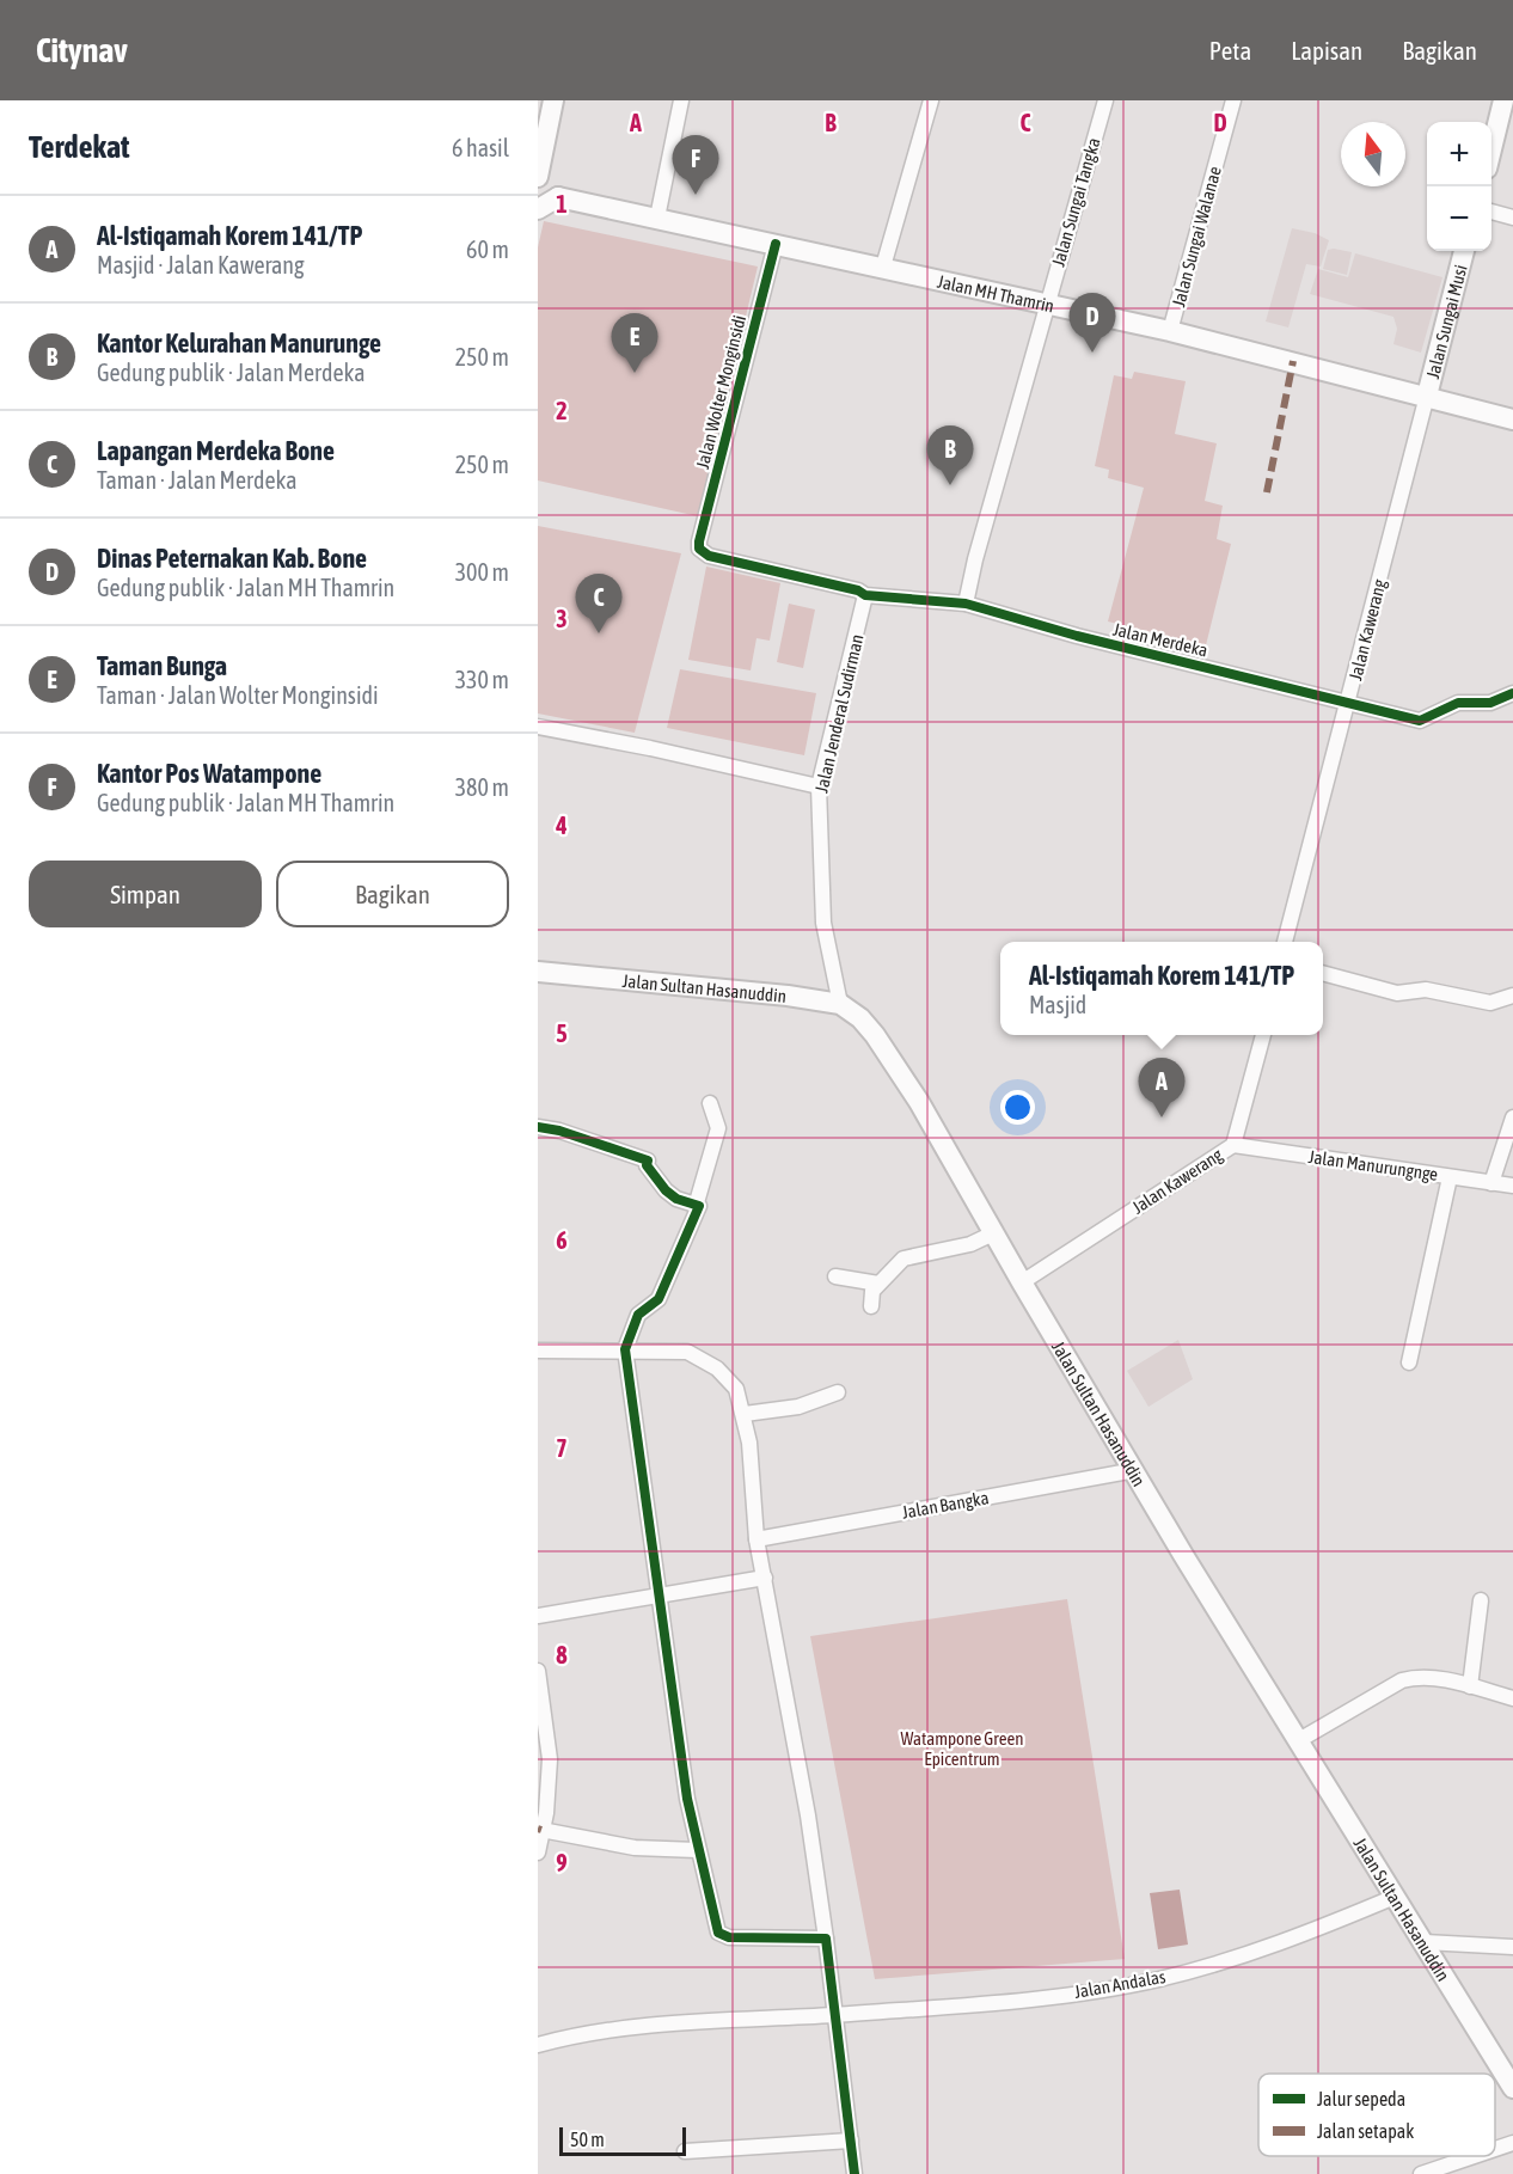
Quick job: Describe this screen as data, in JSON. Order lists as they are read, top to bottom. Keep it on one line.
{"streets":{"main road":["Jalan MH Thamrin","Jalan Sungai Musi","Jalan Sultan Hasanuddin"],"street":["Jalan Sungai Tangka","Jalan Sungai Walanae","Jalan Wolter Monginsidi","Jalan Kawerang","Jalan Merdeka","Jalan Jenderal Sudirman","Jalan Manurungnge","Jalan Bangka","Jalan Andalas"]},"crossings":[["Jalan Sungai Tangka","Jalan MH Thamrin"],["Jalan Sungai Tangka","Jalan Merdeka"],["Jalan Sungai Walanae","Jalan MH Thamrin"],["Jalan MH Thamrin","Jalan Sungai Musi"],["Jalan MH Thamrin","Jalan Wolter Monginsidi"],["Jalan MH Thamrin","Jalan Kawerang"],["Jalan Sungai Musi","Jalan Kawerang"],["Jalan Wolter Monginsidi","Jalan Merdeka"],["Jalan Wolter Monginsidi","Jalan Jenderal Sudirman"],["Jalan Kawerang","Jalan Merdeka"],["Jalan Kawerang","Jalan Sultan Hasanuddin"],["Jalan Kawerang","Jalan Manurungnge"],["Jalan Merdeka","Jalan Jenderal Sudirman"],["Jalan Jenderal Sudirman","Jalan Sultan Hasanuddin"],["Jalan Sultan Hasanuddin","Jalan Bangka"],["Jalan Sultan Hasanuddin","Jalan Andalas"]],"parks":["Watampone Green Epicentrum"],"legend":["Jalur sepeda","Jalan setapak"],"scale_bar":"50 m","north":"top","page":{"header":"Citynav","nav":["Peta","Lapisan","Bagikan"],"heading":["Terdekat","6 hasil"],"map_buttons":["+","−"],"pins":["F","D","E","B","C","A"],"list":[{"mark":"A","name":"Al-Istiqamah Korem 141/TP","note":"Masjid · Jalan Kawerang","value":"60 m"},{"mark":"B","name":"Kantor Kelurahan Manurunge","note":"Gedung publik · Jalan Merdeka","value":"250 m"},{"mark":"C","name":"Lapangan Merdeka Bone","note":"Taman · Jalan Merdeka","value":"250 m"},{"mark":"D","name":"Dinas Peternakan Kab. Bone","note":"Gedung publik · Jalan MH Thamrin","value":"300 m"},{"mark":"E","name":"Taman Bunga","note":"Taman · Jalan Wolter Monginsidi","value":"330 m"},{"mark":"F","name":"Kantor Pos Watampone","note":"Gedung publik · Jalan MH Thamrin","value":"380 m"}],"buttons":["Simpan","Bagikan"],"popup":["Al-Istiqamah Korem 141/TP","Masjid"],"scale":"50 m"},"grid":{"columns":["A","B","C","D"],"rows":["1","2","3","4","5","6","7","8","9"]}}
